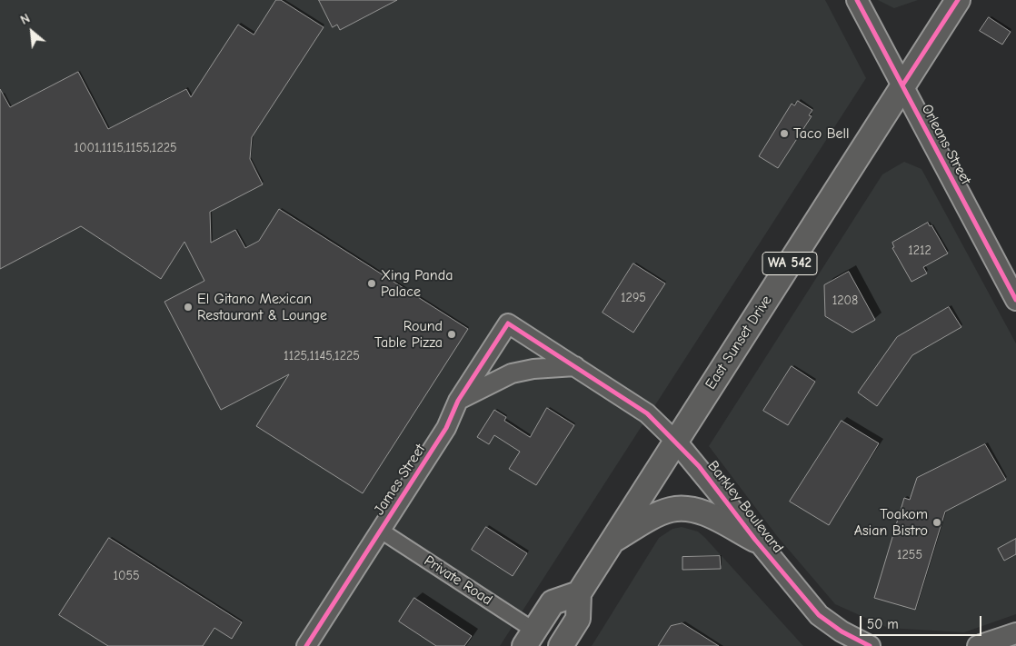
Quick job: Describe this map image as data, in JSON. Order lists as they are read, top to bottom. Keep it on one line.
{"streets":{"main road":["Orleans Street","WA 542","East Sunset Drive","Barkley Boulevard"],"street":["James Street","Private Road"]},"crossings":[["Orleans Street","East Sunset Drive"],["East Sunset Drive","Barkley Boulevard"],["James Street","Barkley Boulevard"],["James Street","Private Road"]],"places":["Taco Bell","Xing Panda Palace","El Gitano Mexican Restaurant & Lounge","Round Table Pizza","Toakom Asian Bistro"],"house_numbers":["1001,1115,1155,1225","1212","1295","1208","1125,1145,1225","1255","1055"],"scale_bar":"50 m","north":"top left"}
